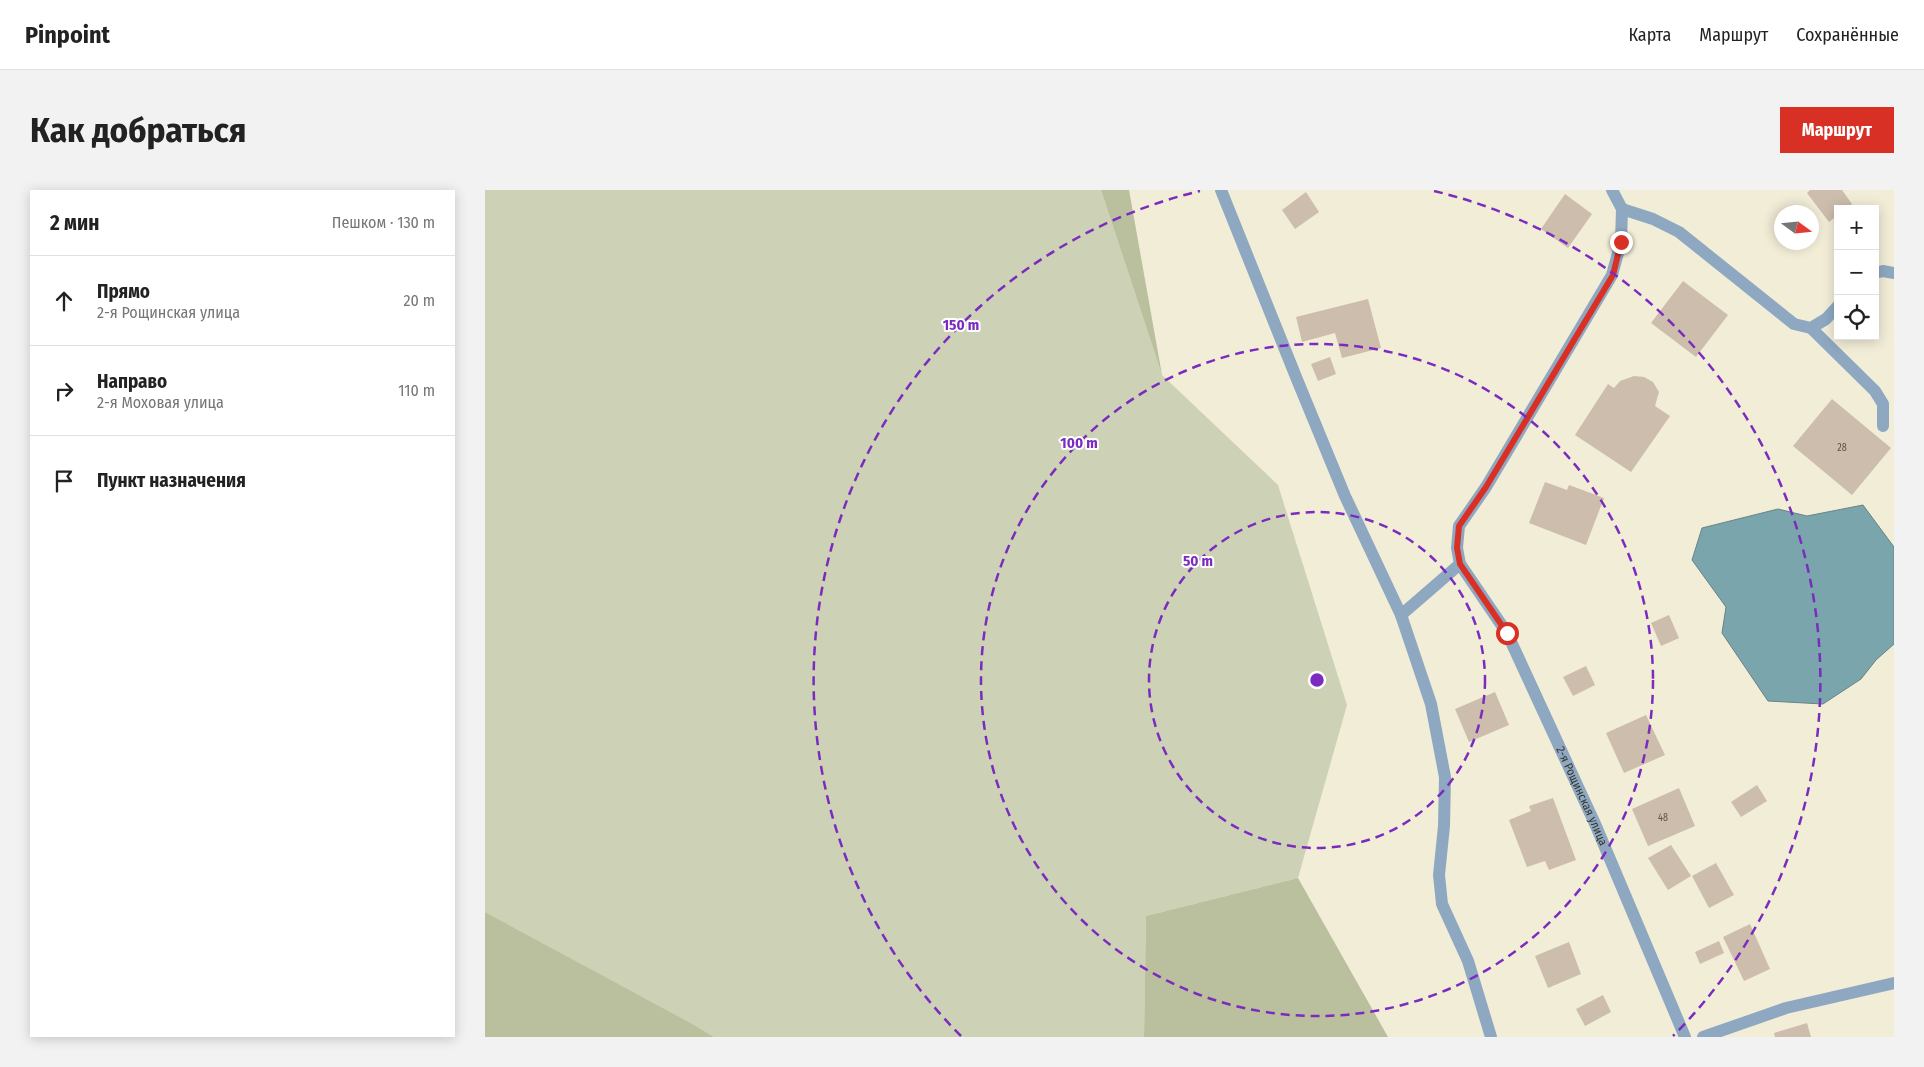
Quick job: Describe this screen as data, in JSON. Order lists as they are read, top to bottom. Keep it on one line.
{"streets":{"street":["2-я Рощинская улица"]},"house_numbers":["28","48"],"north":"right","page":{"header":"Pinpoint","nav":["Карта","Маршрут","Сохранённые"],"buttons":"Маршрут","title":"Как добраться","heading":["2 мин","Пешком · 130 m"],"map_buttons":["+","−"],"list":[["Прямо","2-я Рощинская улица","20 m"],["Направо","2-я Моховая улица","110 m"],"Пункт назначения"]},"rings":["150 m","100 m","50 m"]}
